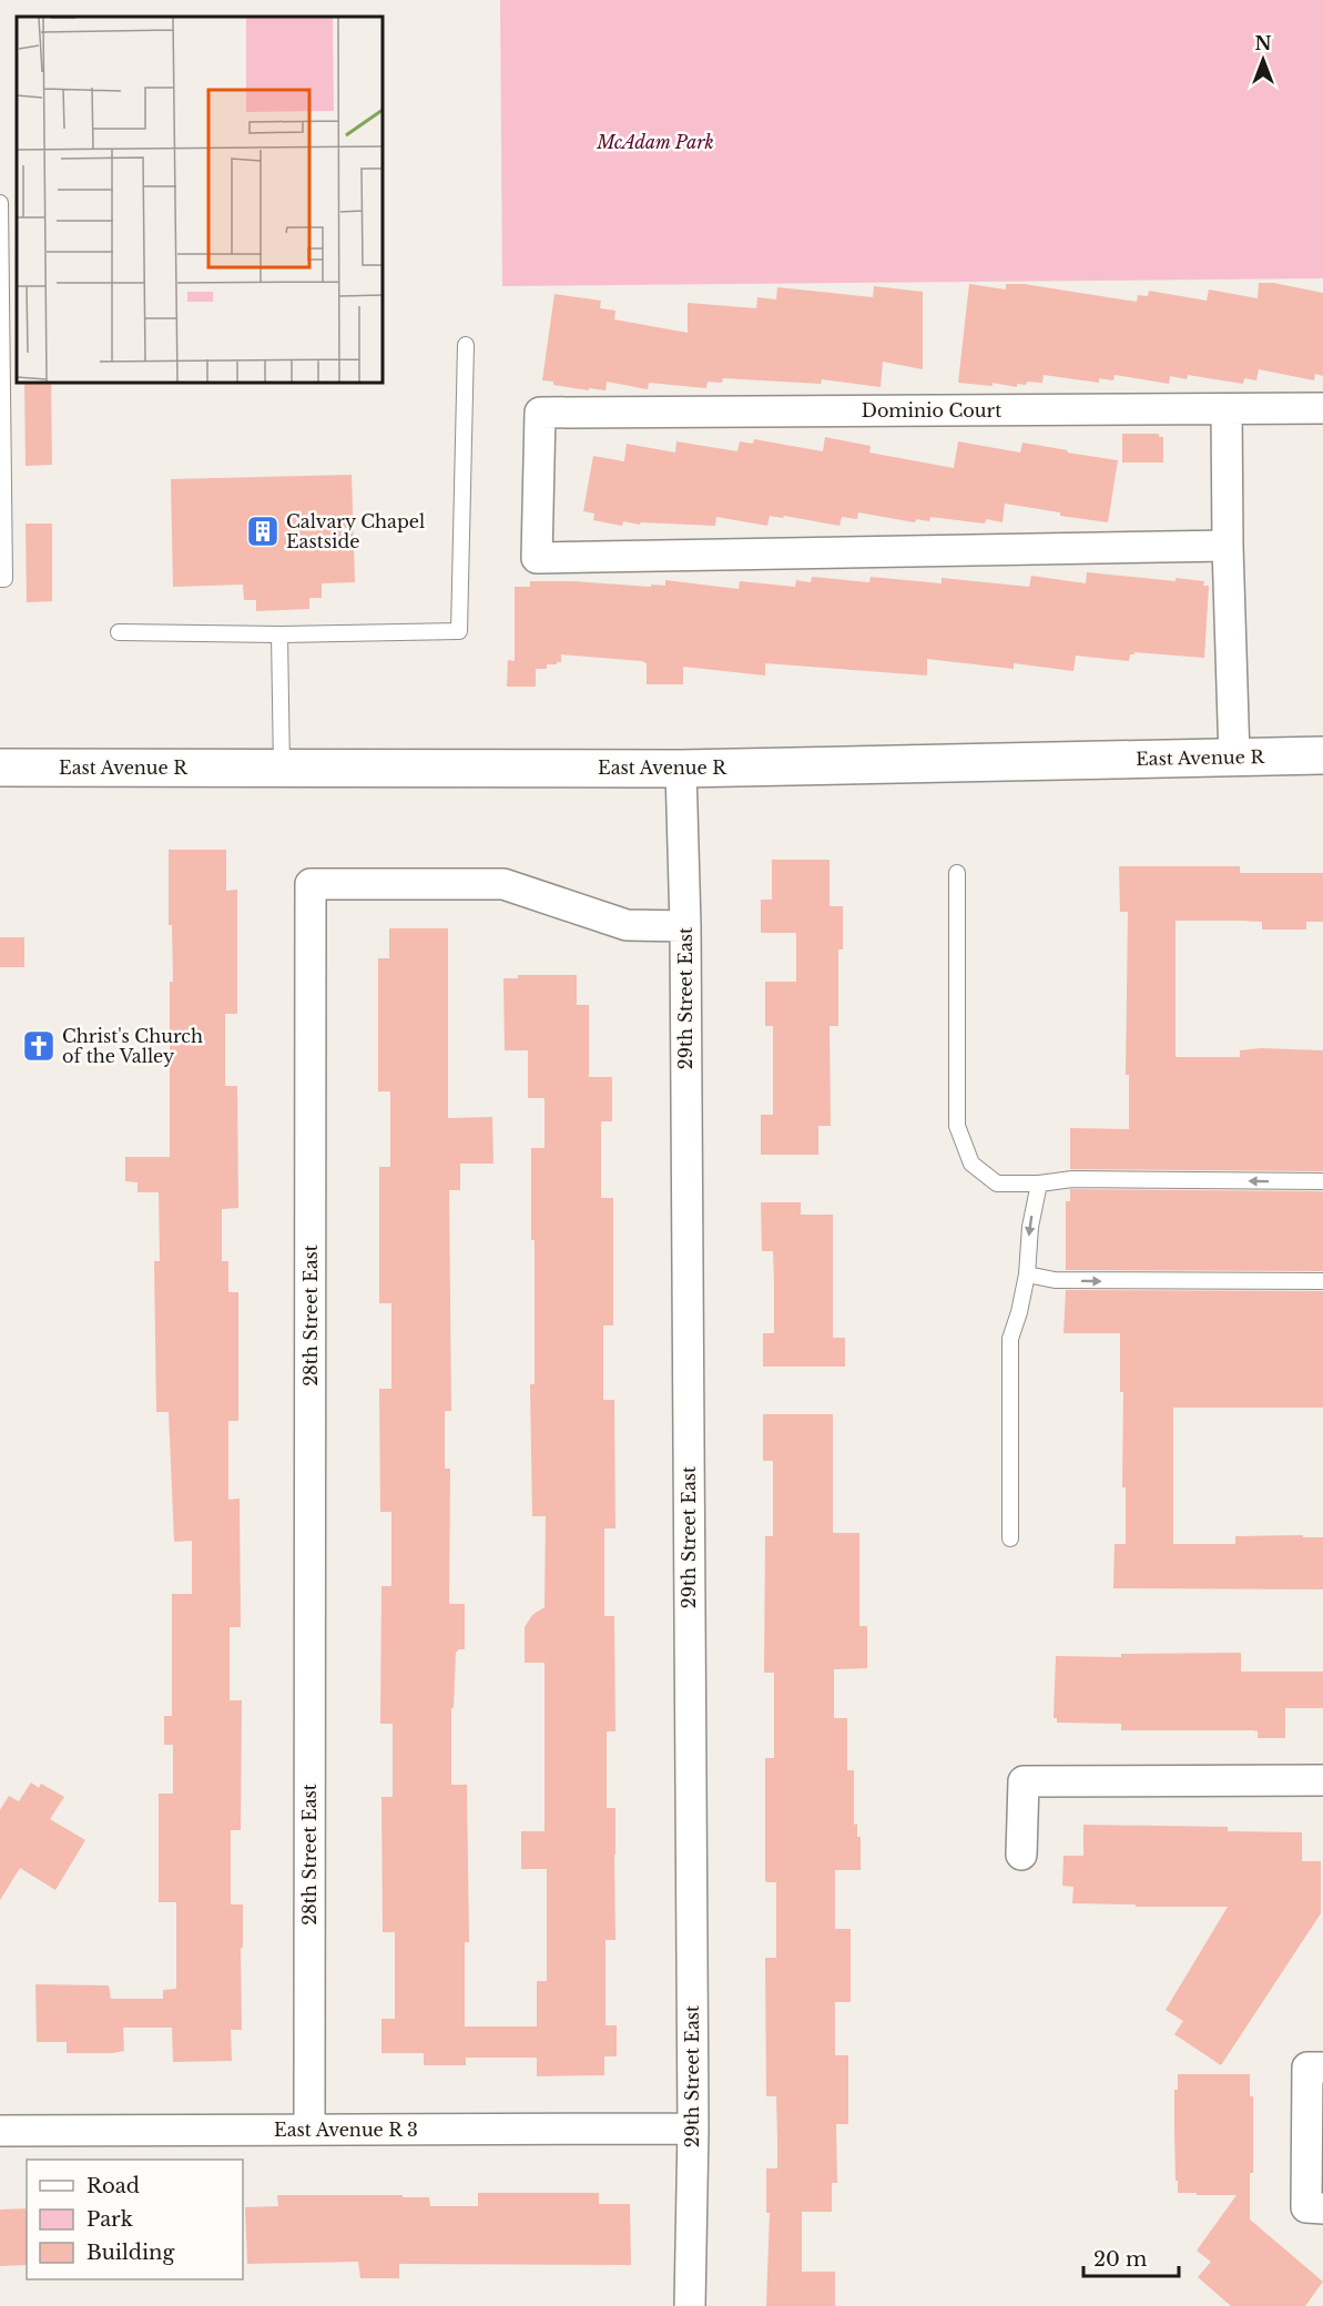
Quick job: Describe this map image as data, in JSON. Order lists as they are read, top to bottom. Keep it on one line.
{"streets":{"main road":["East Avenue R"],"street":["Dominio Court","29th Street East","28th Street East","East Avenue R 3"]},"crossings":[["East Avenue R","29th Street East"],["29th Street East","28th Street East"],["29th Street East","East Avenue R 3"],["28th Street East","East Avenue R 3"]],"parks":["McAdam Park"],"places":{"building":["Calvary Chapel Eastside"],"church":["Christ's Church of the Valley"]},"legend":["Road","Park","Building"],"scale_bar":"20 m","north":"top"}
